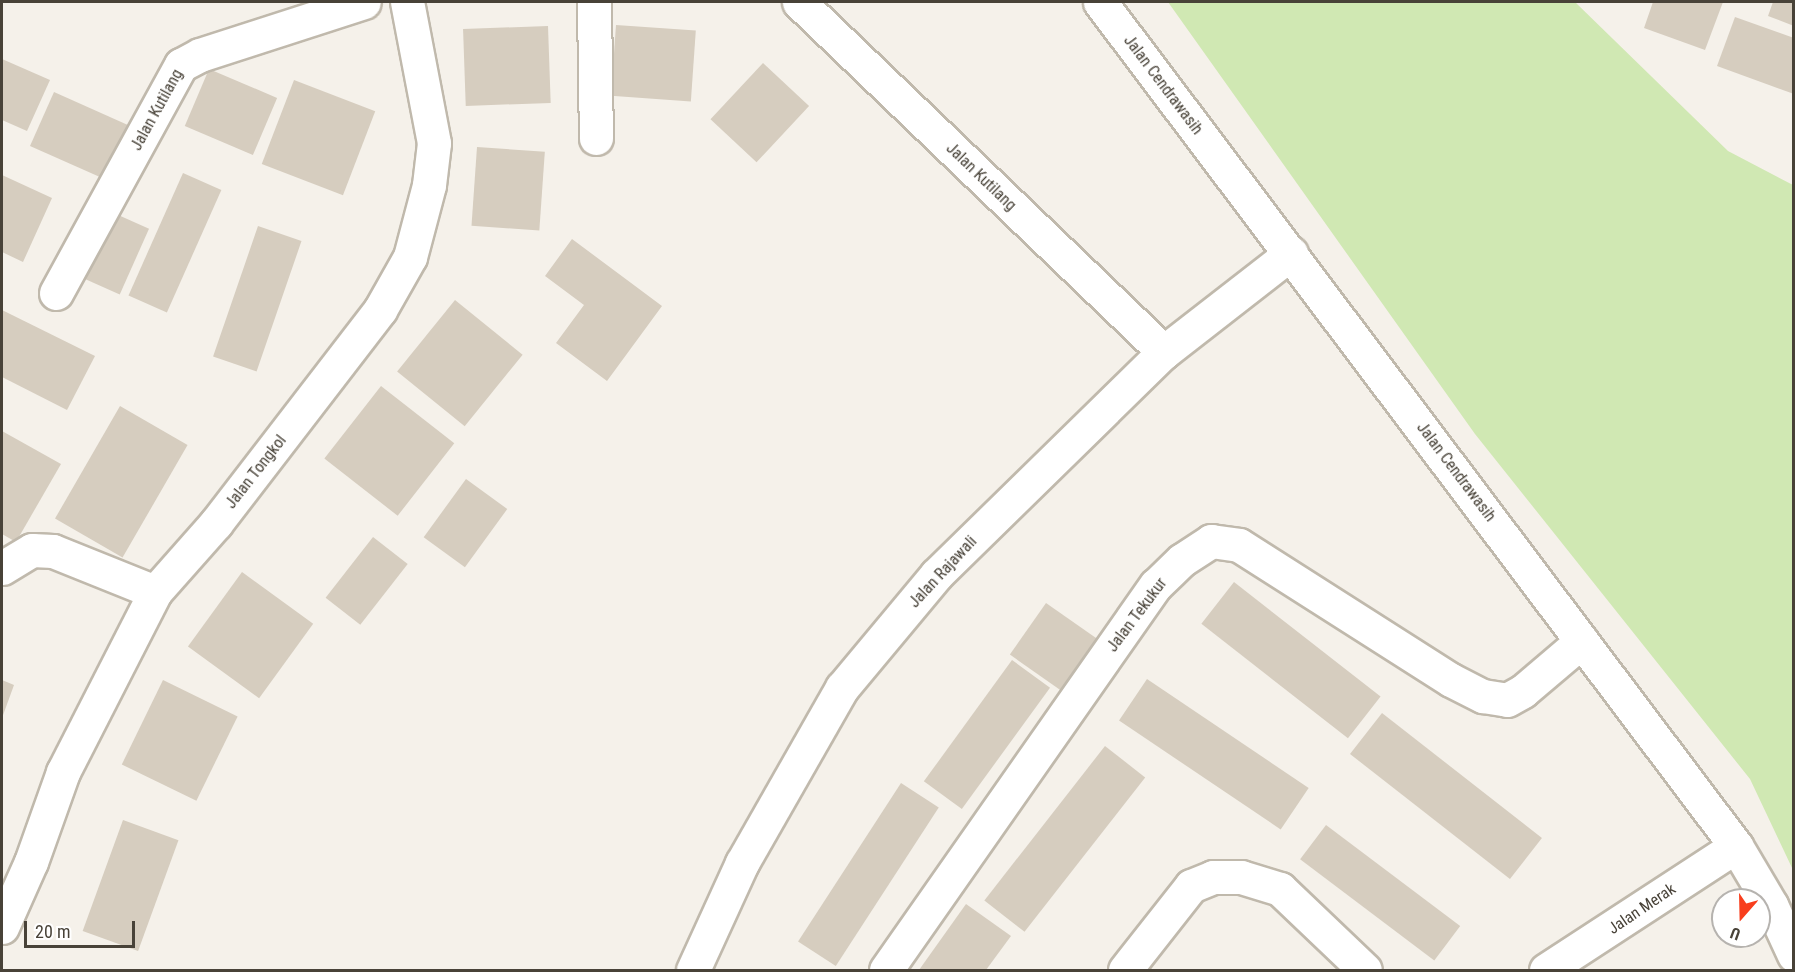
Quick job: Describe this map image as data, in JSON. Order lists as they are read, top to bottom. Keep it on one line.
{"streets":{"street":["Jalan Cendrawasih","Jalan Kutilang","Jalan Tongkol","Jalan Rajawali","Jalan Tekukur","Jalan Merak"]},"crossings":[["Jalan Cendrawasih","Jalan Rajawali"],["Jalan Cendrawasih","Jalan Tekukur"],["Jalan Cendrawasih","Jalan Merak"],["Jalan Kutilang","Jalan Rajawali"]],"scale_bar":"20 m","north":"bottom"}
